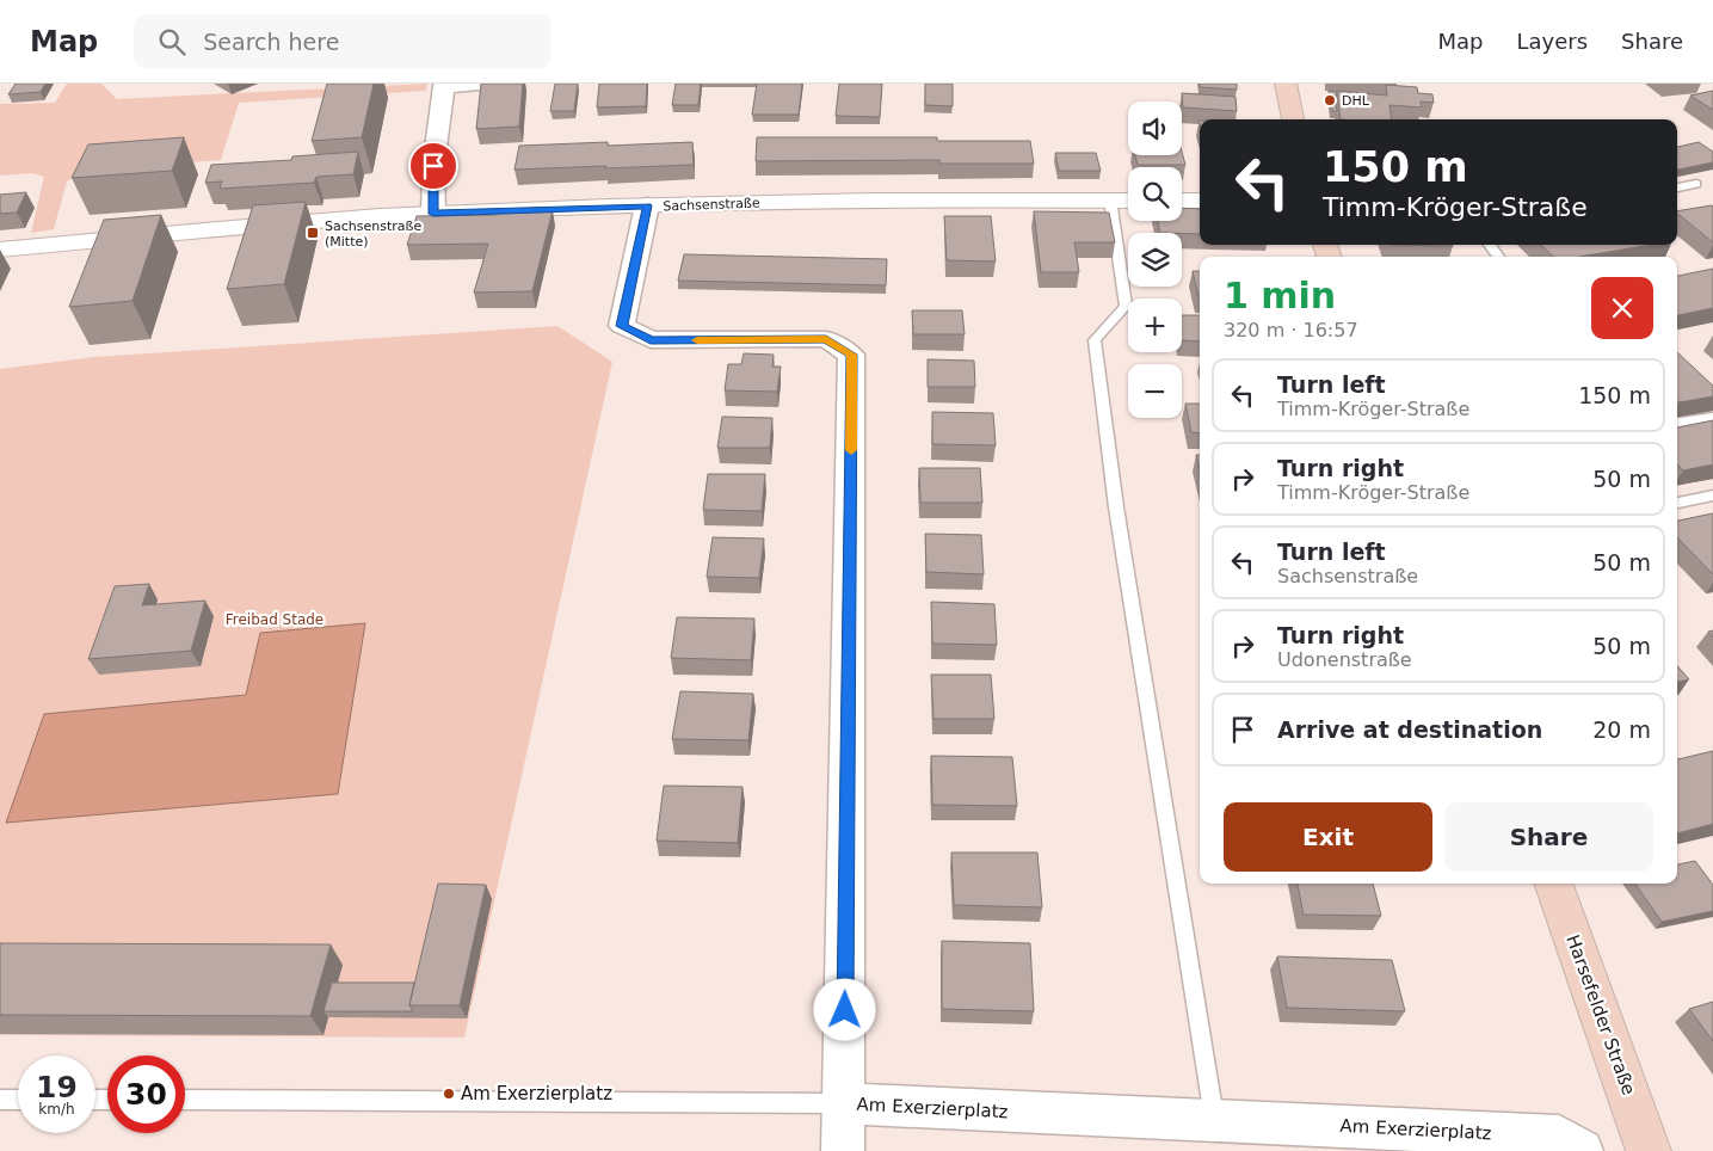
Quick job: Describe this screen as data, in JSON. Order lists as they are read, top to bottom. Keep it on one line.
{"streets":{"main road":["Harsefelder Straße"],"street":["Sachsenstraße","Am Exerzierplatz"]},"parks":["Freibad Stade"],"places":{"other":["DHL","Am Exerzierplatz"],"transit":["Sachsenstraße (Mitte)"]},"page":{"header":"Map","search":"Search here","nav":["Map","Layers","Share"],"map_buttons":["+","−"],"turn":["150 m","Timm-Kröger-Straße"],"heading":["1 min","320 m · 16:57"],"list":[{"name":"Turn left","note":"Timm-Kröger-Straße","value":"150 m"},{"name":"Turn right","note":"Timm-Kröger-Straße","value":"50 m"},{"name":"Turn left","note":"Sachsenstraße","value":"50 m"},{"name":"Turn right","note":"Udonenstraße","value":"50 m"},{"name":"Arrive at destination","value":"20 m"}],"buttons":["Exit","Share"],"speed":"19 km/h","limit":"30"}}
